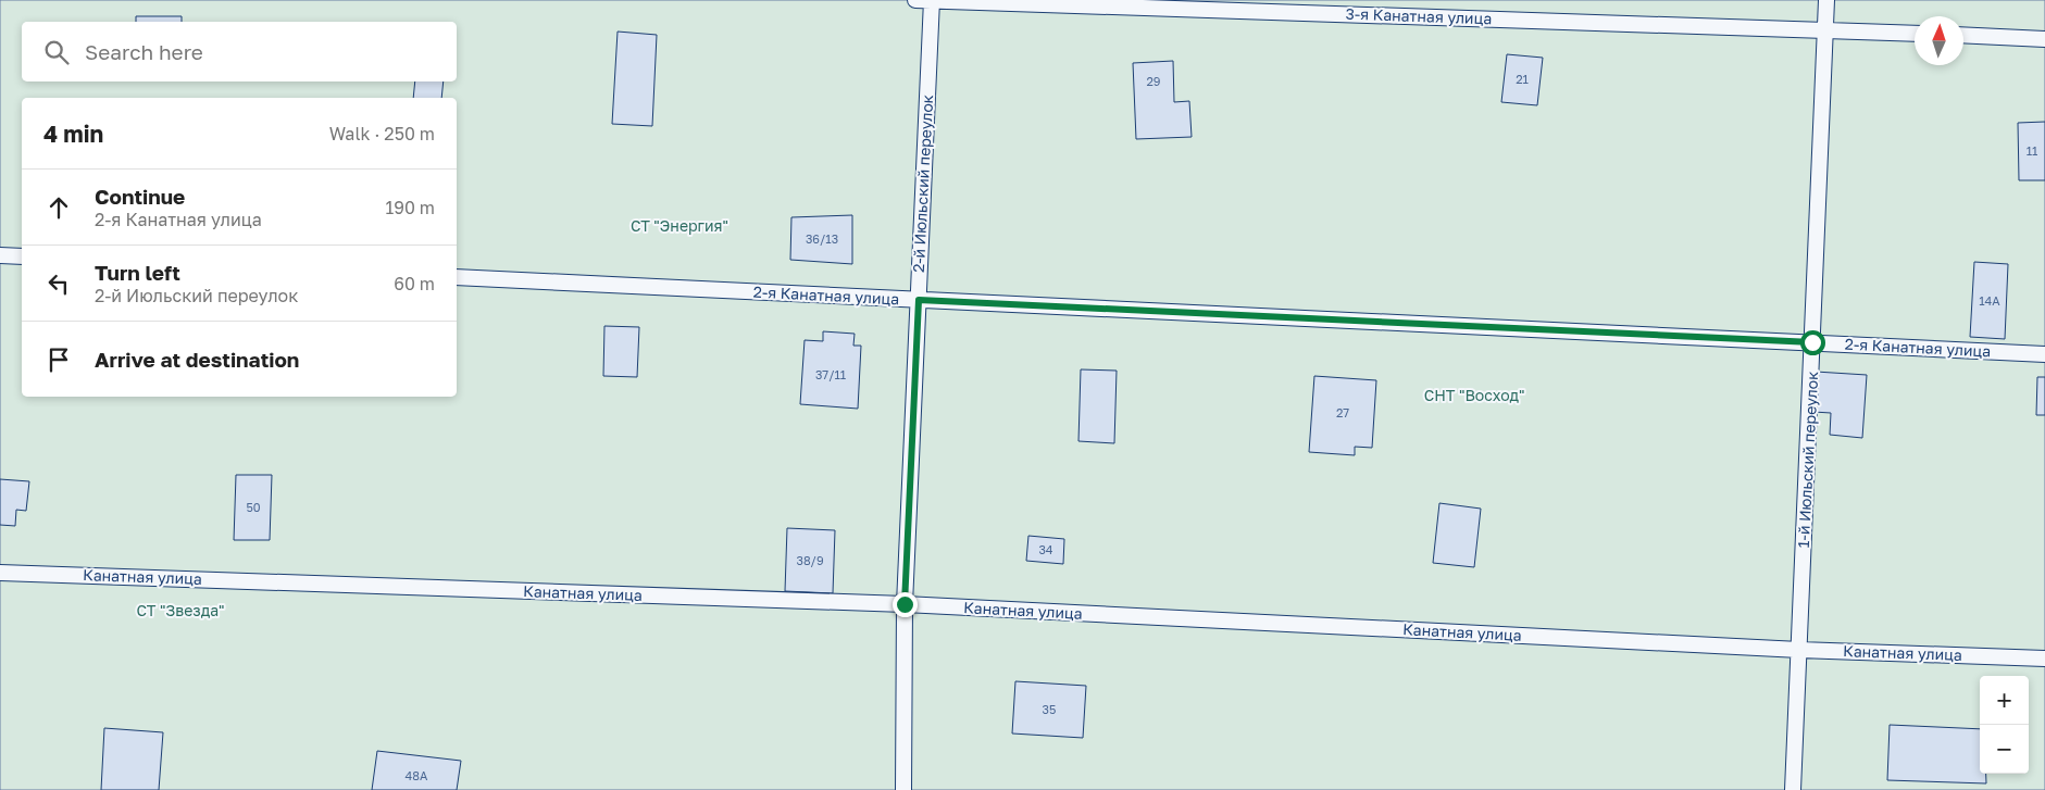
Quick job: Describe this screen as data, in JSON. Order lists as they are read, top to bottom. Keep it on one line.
{"streets":{"lane":["3-я Канатная улица","2-й Июльский переулок","2-я Канатная улица","1-й Июльский переулок","Канатная улица"]},"crossings":[["3-я Канатная улица","2-й Июльский переулок"],["3-я Канатная улица","1-й Июльский переулок"],["2-й Июльский переулок","2-я Канатная улица"],["2-й Июльский переулок","Канатная улица"],["2-я Канатная улица","1-й Июльский переулок"],["1-й Июльский переулок","Канатная улица"]],"parks":["СТ \"Энергия\"","СНТ \"Восход\"","СТ \"Звезда\""],"house_numbers":["21","29","11","36/13","14А","37/11","27","50","34","38/9","35","48А"],"north":"top","page":{"search":"Search here","heading":["4 min","Walk · 250 m"],"list":[["Continue","2-я Канатная улица","190 m"],["Turn left","2-й Июльский переулок","60 m"],"Arrive at destination"],"map_buttons":["+","−"]}}
